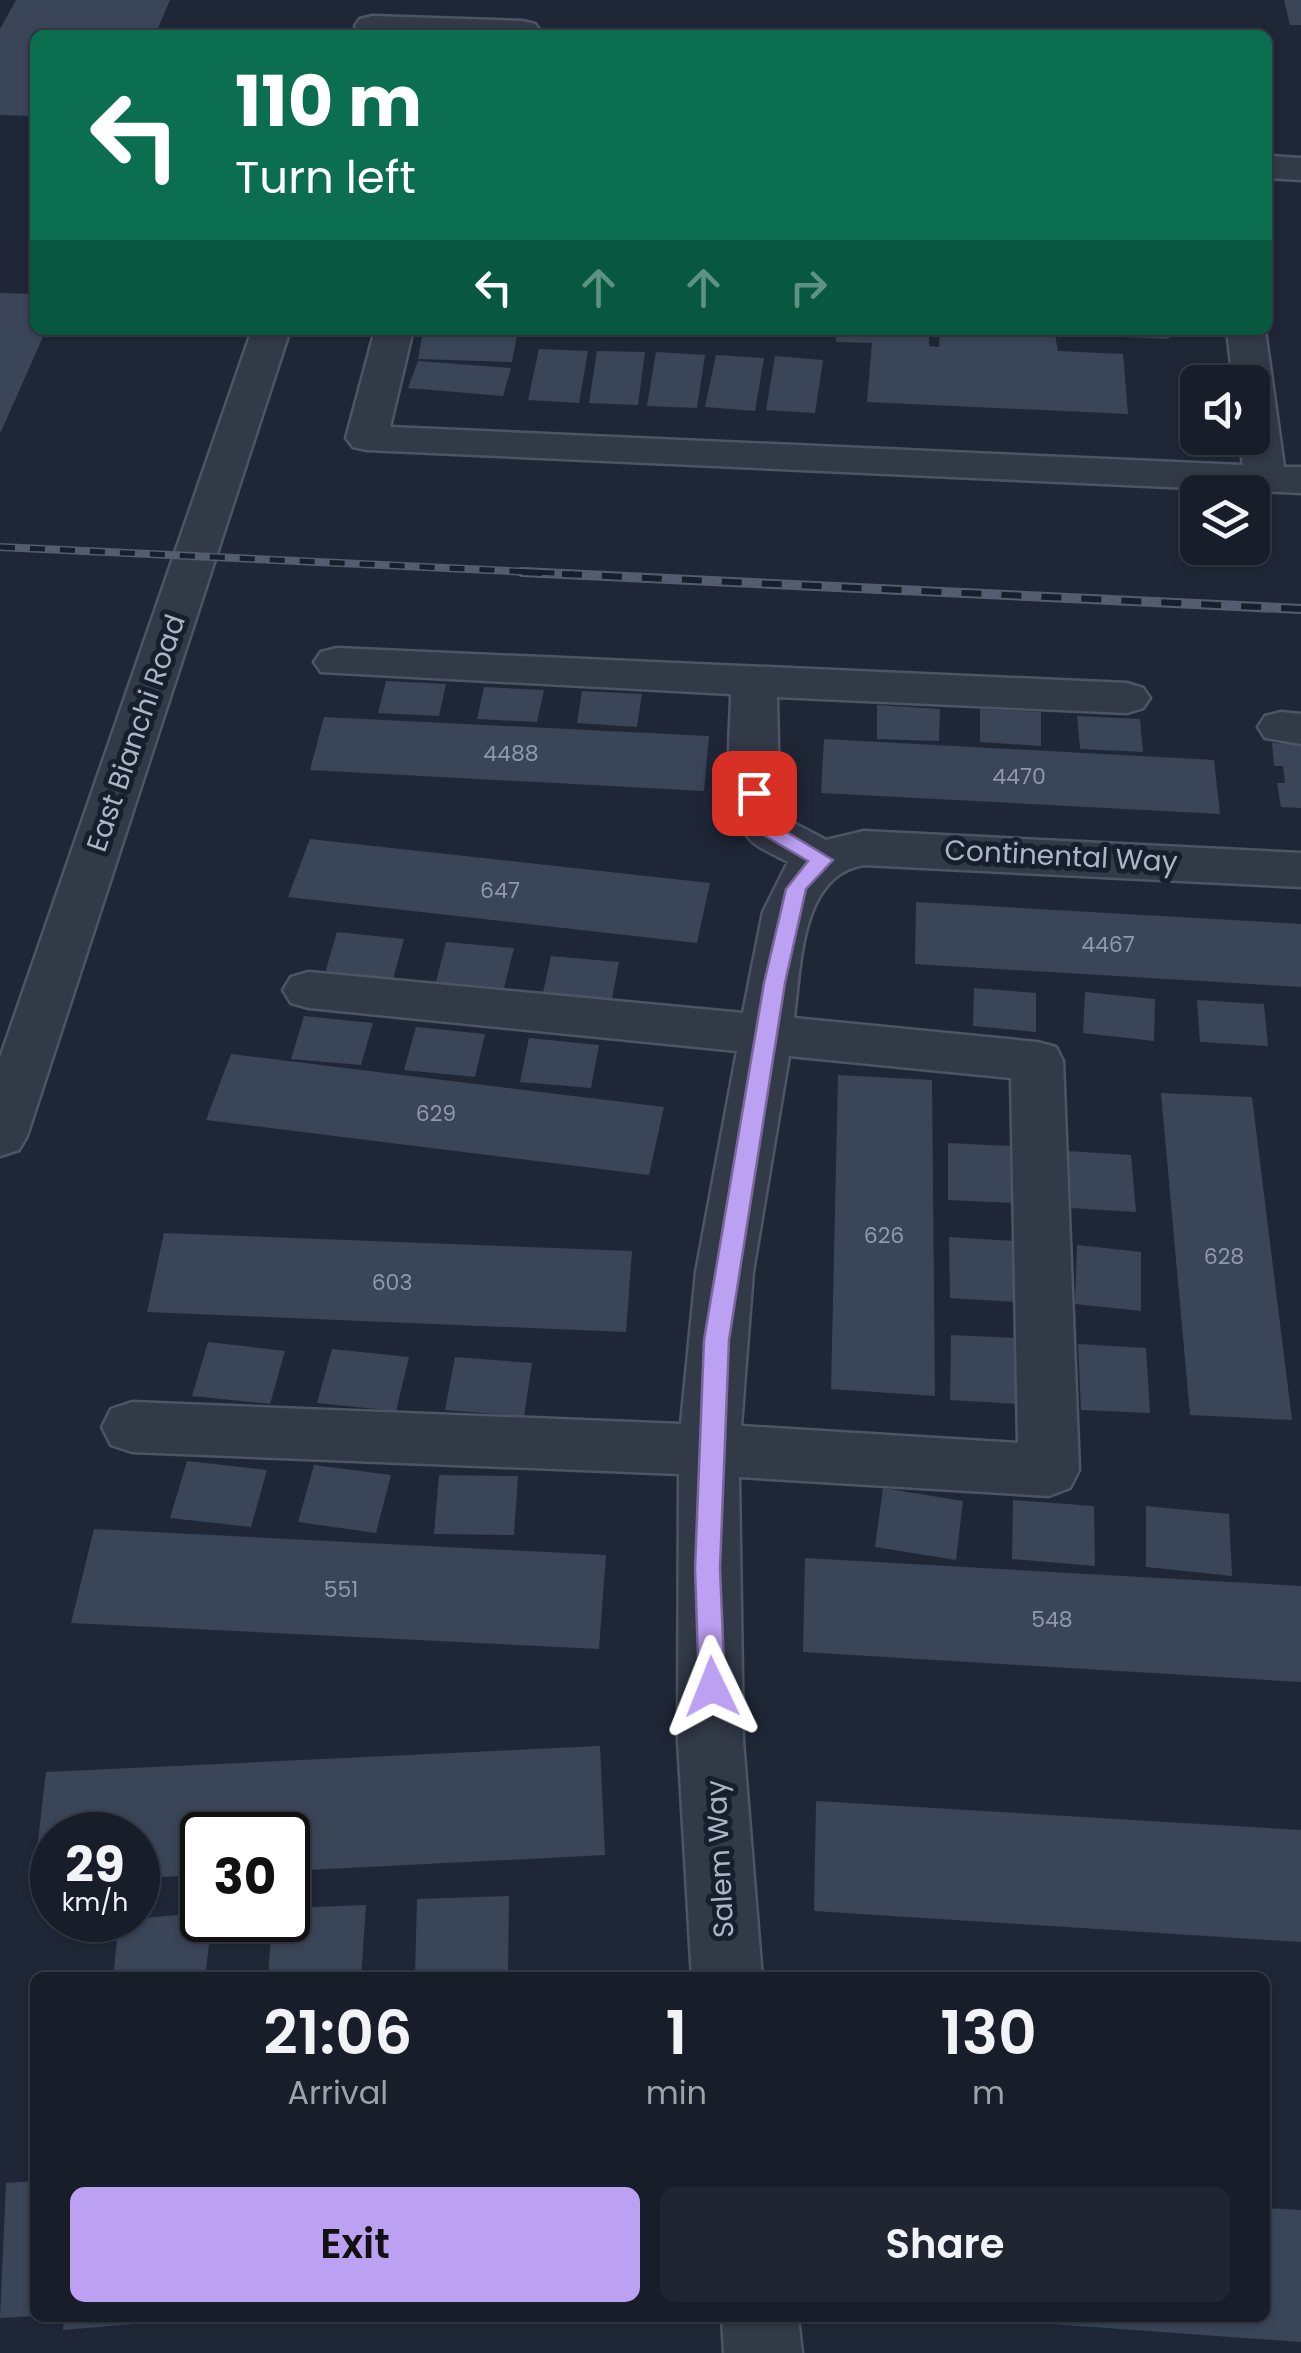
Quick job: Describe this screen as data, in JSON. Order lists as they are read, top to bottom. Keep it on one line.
{"streets":{"street":["East Bianchi Road","Continental Way","Salem Way"]},"crossings":[["Continental Way","Salem Way"]],"house_numbers":["4488","4470","647","4467","629","626","628","603","551","548"],"page":{"turn":["110 m","Turn left"],"speed":"29 km/h","limit":"30","eta":["21:06","Arrival","1","min","130","m"],"buttons":["Exit","Share"]}}
